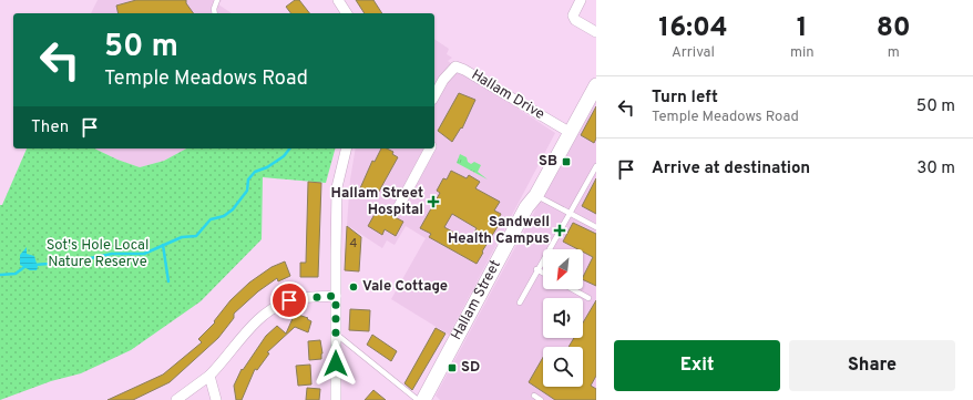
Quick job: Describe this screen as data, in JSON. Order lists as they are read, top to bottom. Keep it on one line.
{"streets":{"street":["Hallam Drive","Hallam Street"]},"crossings":[["Hallam Drive","Hallam Street"]],"parks":["Sot's Hole Local Nature Reserve"],"places":{"transit":["SB","SD"],"health":["Hallam Street Hospital","Sandwell Health Campus"],"other":["Vale Cottage"]},"house_numbers":["4"],"north":"bottom left","page":{"eta":["16:04","Arrival","1","min","80","m"],"turn":["50 m","Temple Meadows Road"],"list":[{"name":"Turn left","note":"Temple Meadows Road","value":"50 m"},{"name":"Arrive at destination","value":"30 m"}],"then":"Then","buttons":["Exit","Share"]}}
